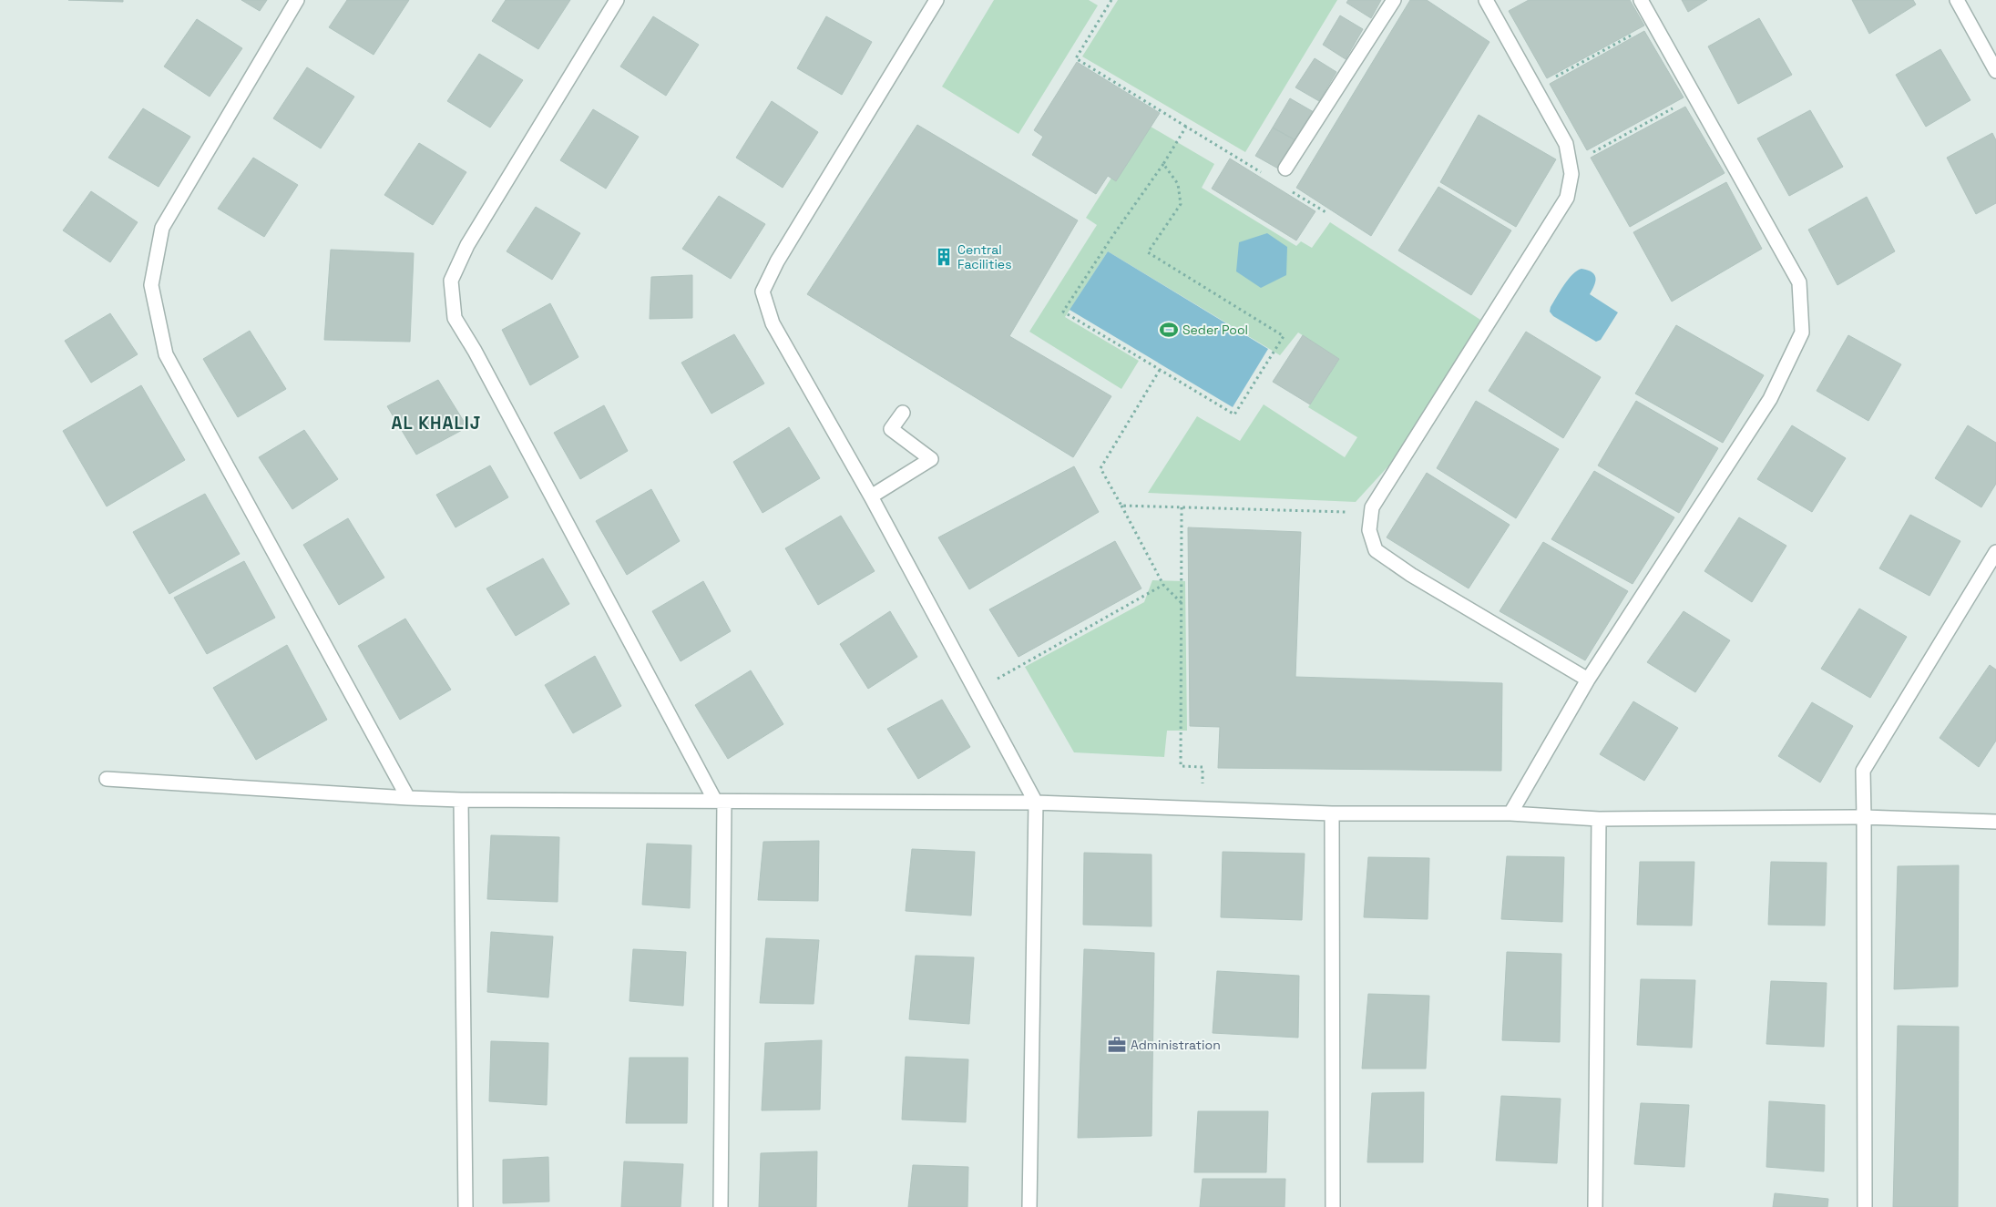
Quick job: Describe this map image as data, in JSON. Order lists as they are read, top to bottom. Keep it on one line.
{"districts":["AL KHALIJ"],"places":{"building":["Central Facilities"],"sports":["Seder Pool"],"office":["Administration"]}}
